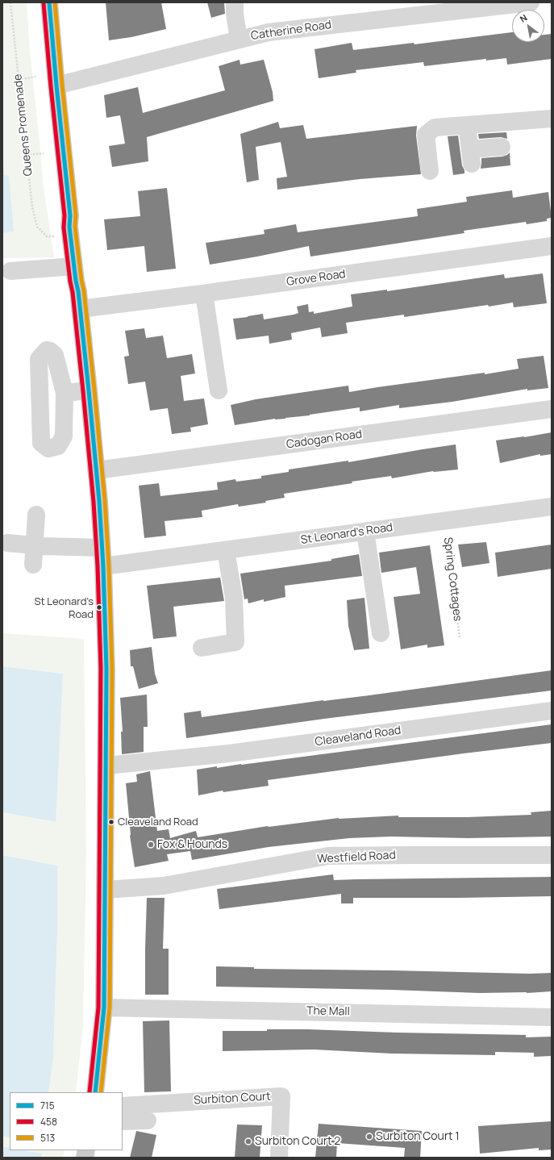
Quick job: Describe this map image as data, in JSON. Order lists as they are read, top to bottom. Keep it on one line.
{"streets":{"street":["Catherine Road","Grove Road","Cadogan Road","St Leonard's Road","Cleaveland Road","Westfield Road","The Mall","Surbiton Court"],"path":["Queens Promenade","Spring Cottages"]},"crossings":[["St Leonard's Road","Spring Cottages"]],"places":["St Leonard's Road","Cleaveland Road","Fox & Hounds","Surbiton Court 1","Surbiton Court 2"],"lines":["transit line 715","transit line 513","transit line 458"],"legend":["715","458","513"],"north":"top left"}
